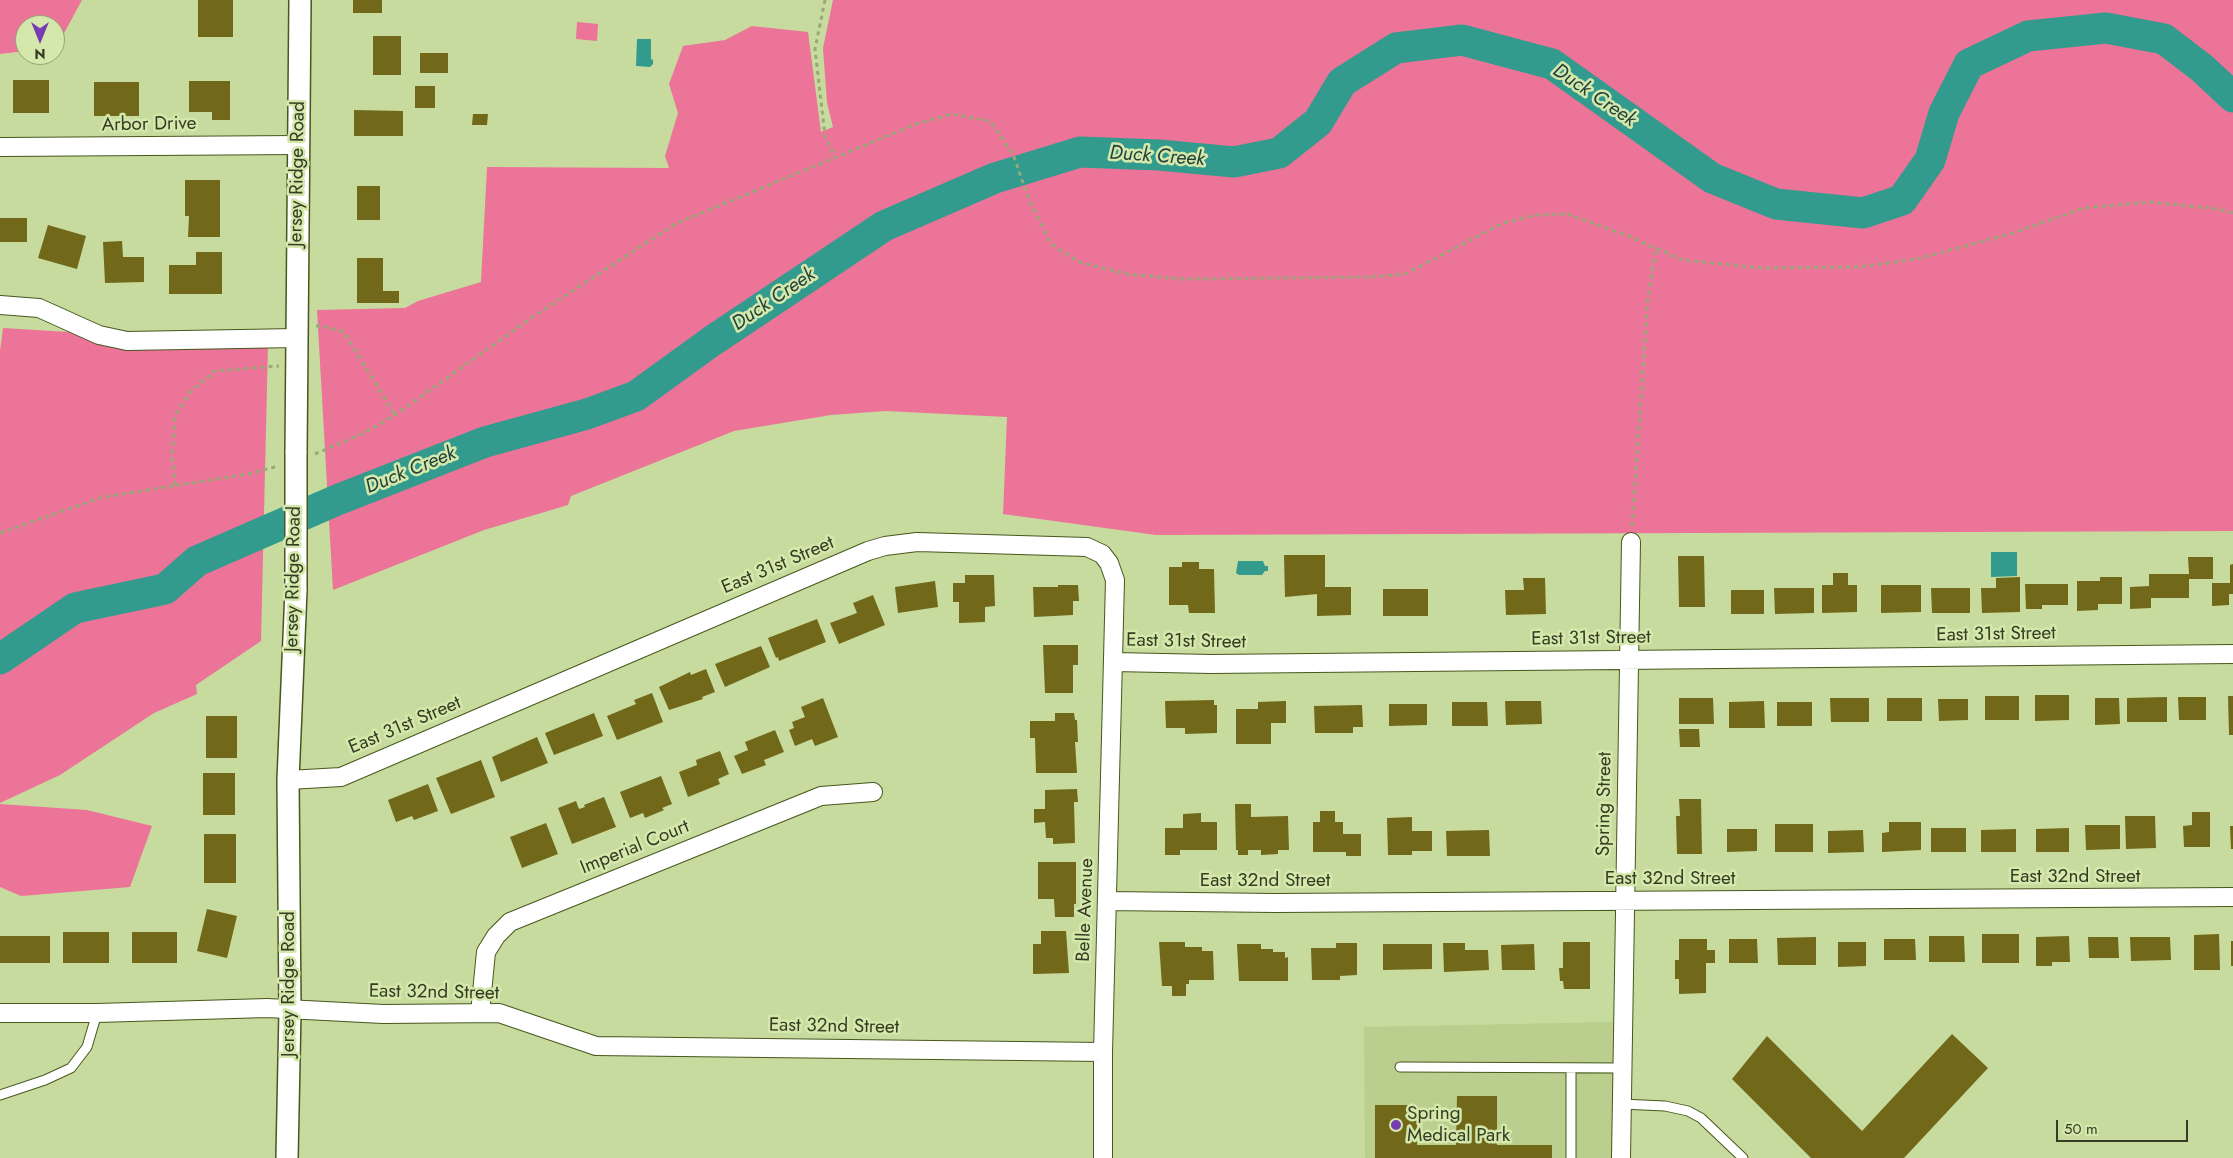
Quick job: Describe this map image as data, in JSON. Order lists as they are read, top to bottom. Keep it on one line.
{"streets":{"street":["Arbor Drive","Jersey Ridge Road","East 31st Street","Spring Street","Imperial Court","East 32nd Street","Belle Avenue"]},"crossings":[["Arbor Drive","Jersey Ridge Road"],["Jersey Ridge Road","East 31st Street"],["Jersey Ridge Road","East 32nd Street"],["East 31st Street","Spring Street"],["East 31st Street","Belle Avenue"],["Spring Street","East 32nd Street"],["Imperial Court","East 32nd Street"],["East 32nd Street","Belle Avenue"]],"water":["Duck Creek"],"places":["Spring Medical Park"],"scale_bar":"50 m","north":"bottom"}
